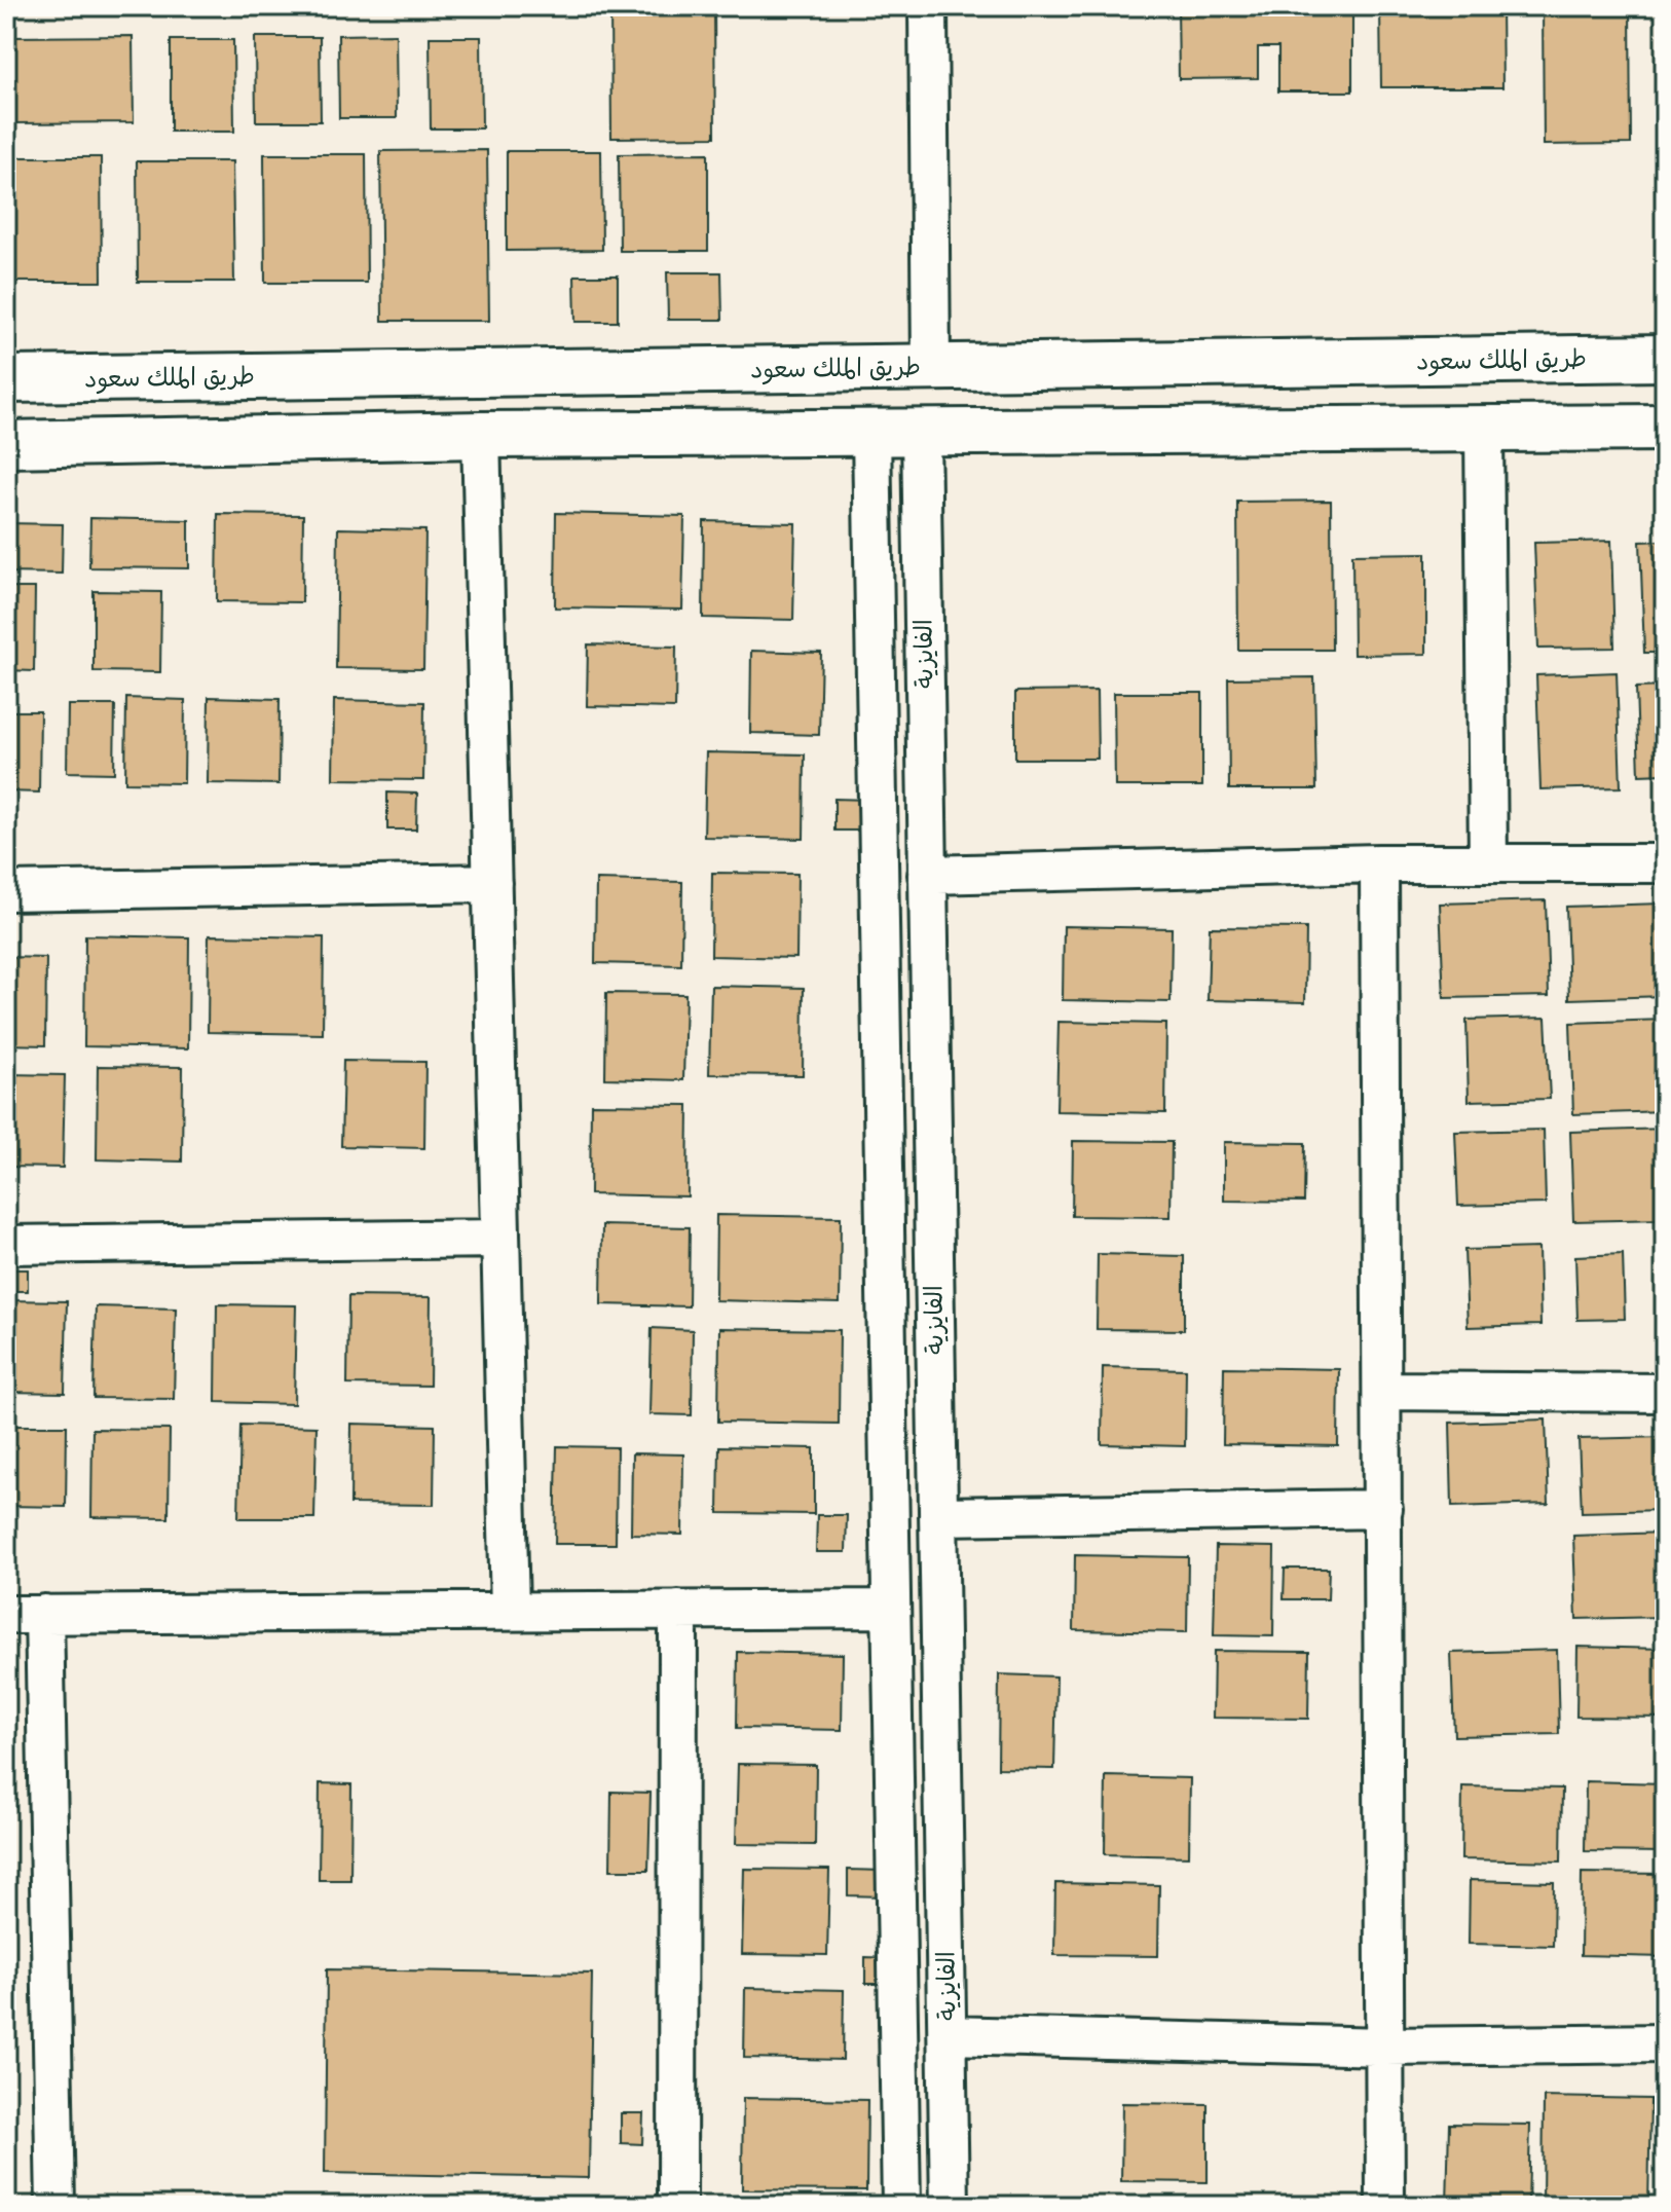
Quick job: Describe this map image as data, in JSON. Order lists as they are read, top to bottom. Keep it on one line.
{"streets":{"main road":["طريق الملك سعود"],"street":["الفايزية"]}}
